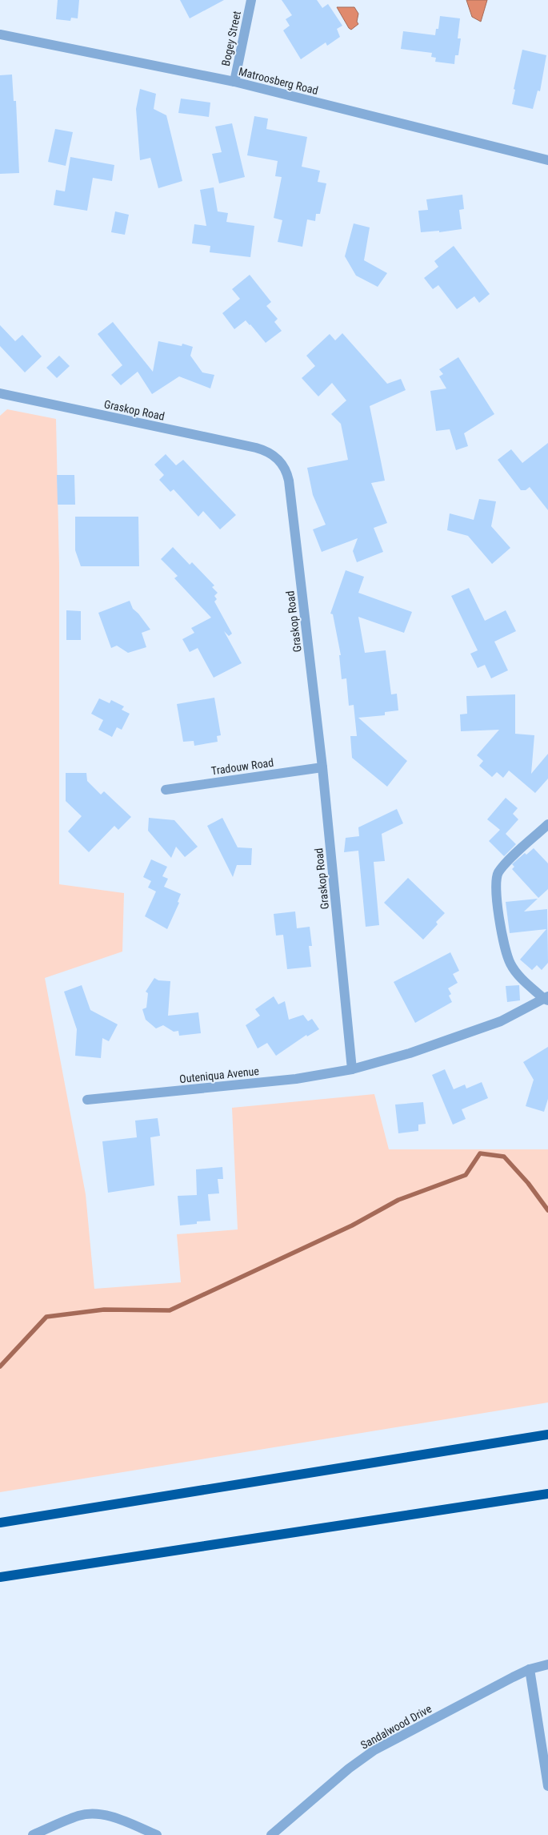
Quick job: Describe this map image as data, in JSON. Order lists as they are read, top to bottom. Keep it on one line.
{"streets":{"street":["Bogey Street","Matroosberg Road","Graskop Road","Tradouw Road","Outeniqua Avenue","Sandalwood Drive"]},"crossings":[["Bogey Street","Matroosberg Road"],["Graskop Road","Tradouw Road"],["Graskop Road","Outeniqua Avenue"]]}
